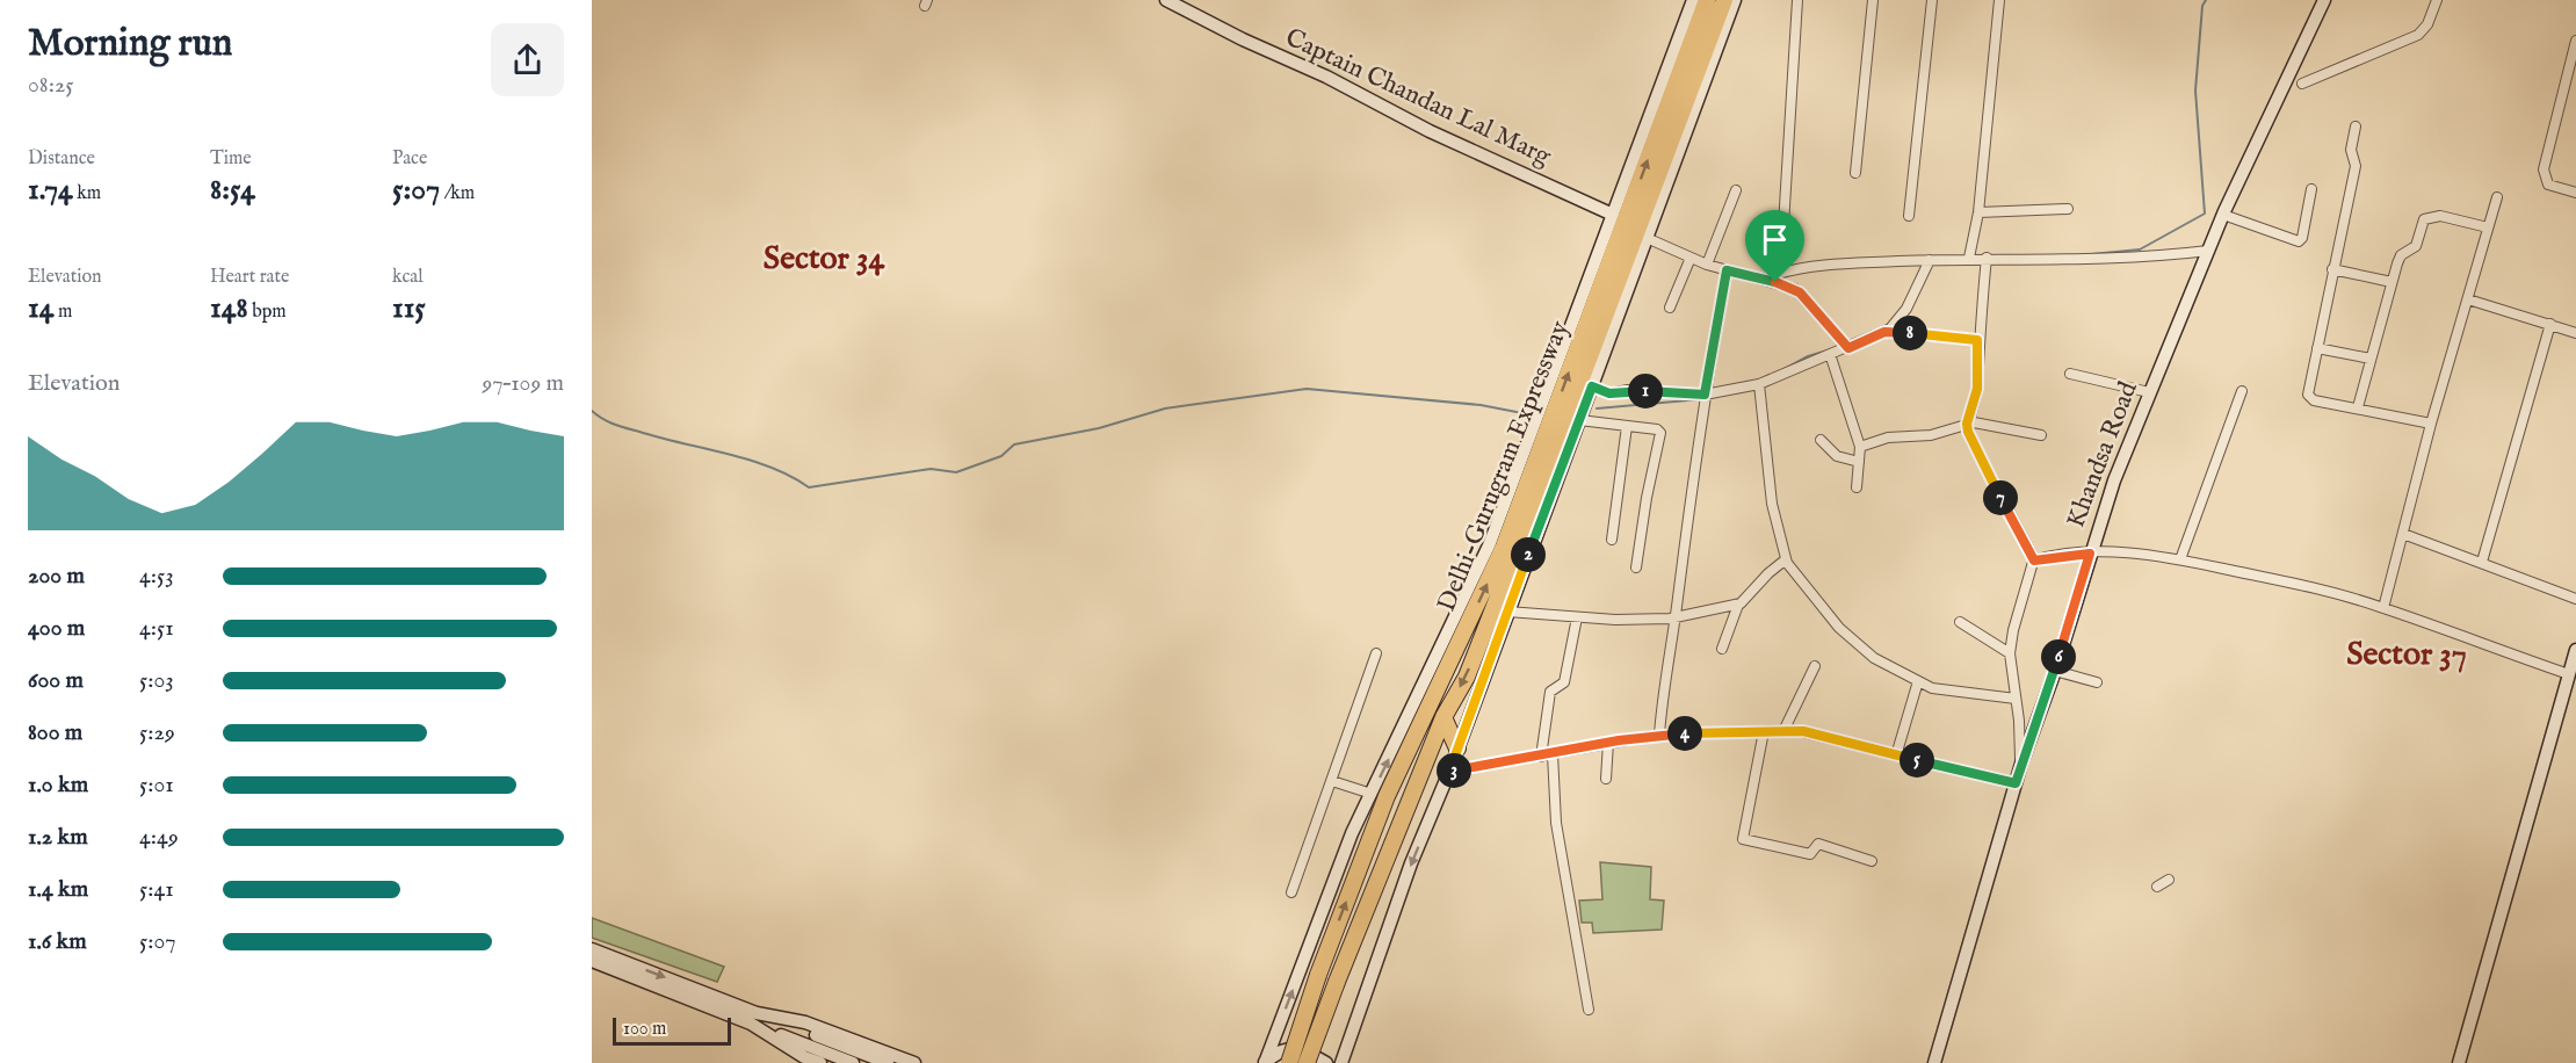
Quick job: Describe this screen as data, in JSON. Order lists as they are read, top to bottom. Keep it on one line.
{"streets":{"highway":["Delhi-Gurugram Expressway"],"main road":["Captain Chandan Lal Marg","Khandsa Road"]},"districts":["Sector 34","Sector 37"],"scale_bar":"100 m","page":{"heading":["Morning run","08:25"],"stats":[["Distance","1.74 km"],["Time","8:54"],["Pace","5:07 /km"],["Elevation","14 m"],["Heart rate","148 bpm"],["kcal","115"]],"pins":["8","1","7","2","6","4","5","3"],"chart":["Elevation","97–109 m"],"list":[{"name":"200 m","note":"4:53"},{"name":"400 m","note":"4:51"},{"name":"600 m","note":"5:03"},{"name":"800 m","note":"5:29"},{"name":"1.0 km","note":"5:01"},{"name":"1.2 km","note":"4:49"},{"name":"1.4 km","note":"5:41"},{"name":"1.6 km","note":"5:07"}],"scale":"100 m"}}
